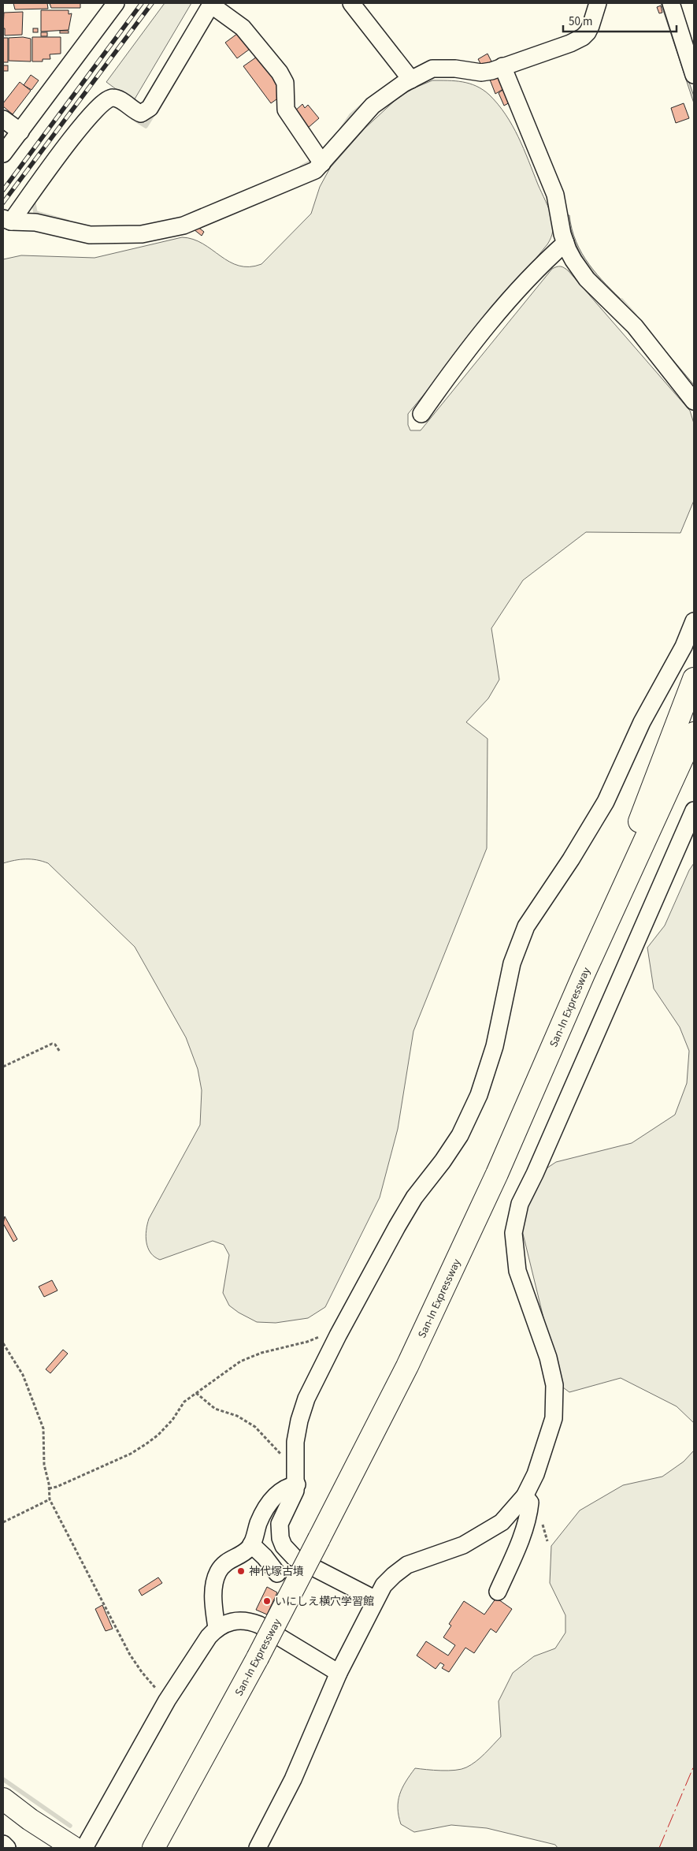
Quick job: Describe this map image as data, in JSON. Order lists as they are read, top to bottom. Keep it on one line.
{"streets":{"main road":["San-In Expressway"]},"places":["神代塚古墳","いにしえ横穴学習館"],"scale_bar":"50 m"}
